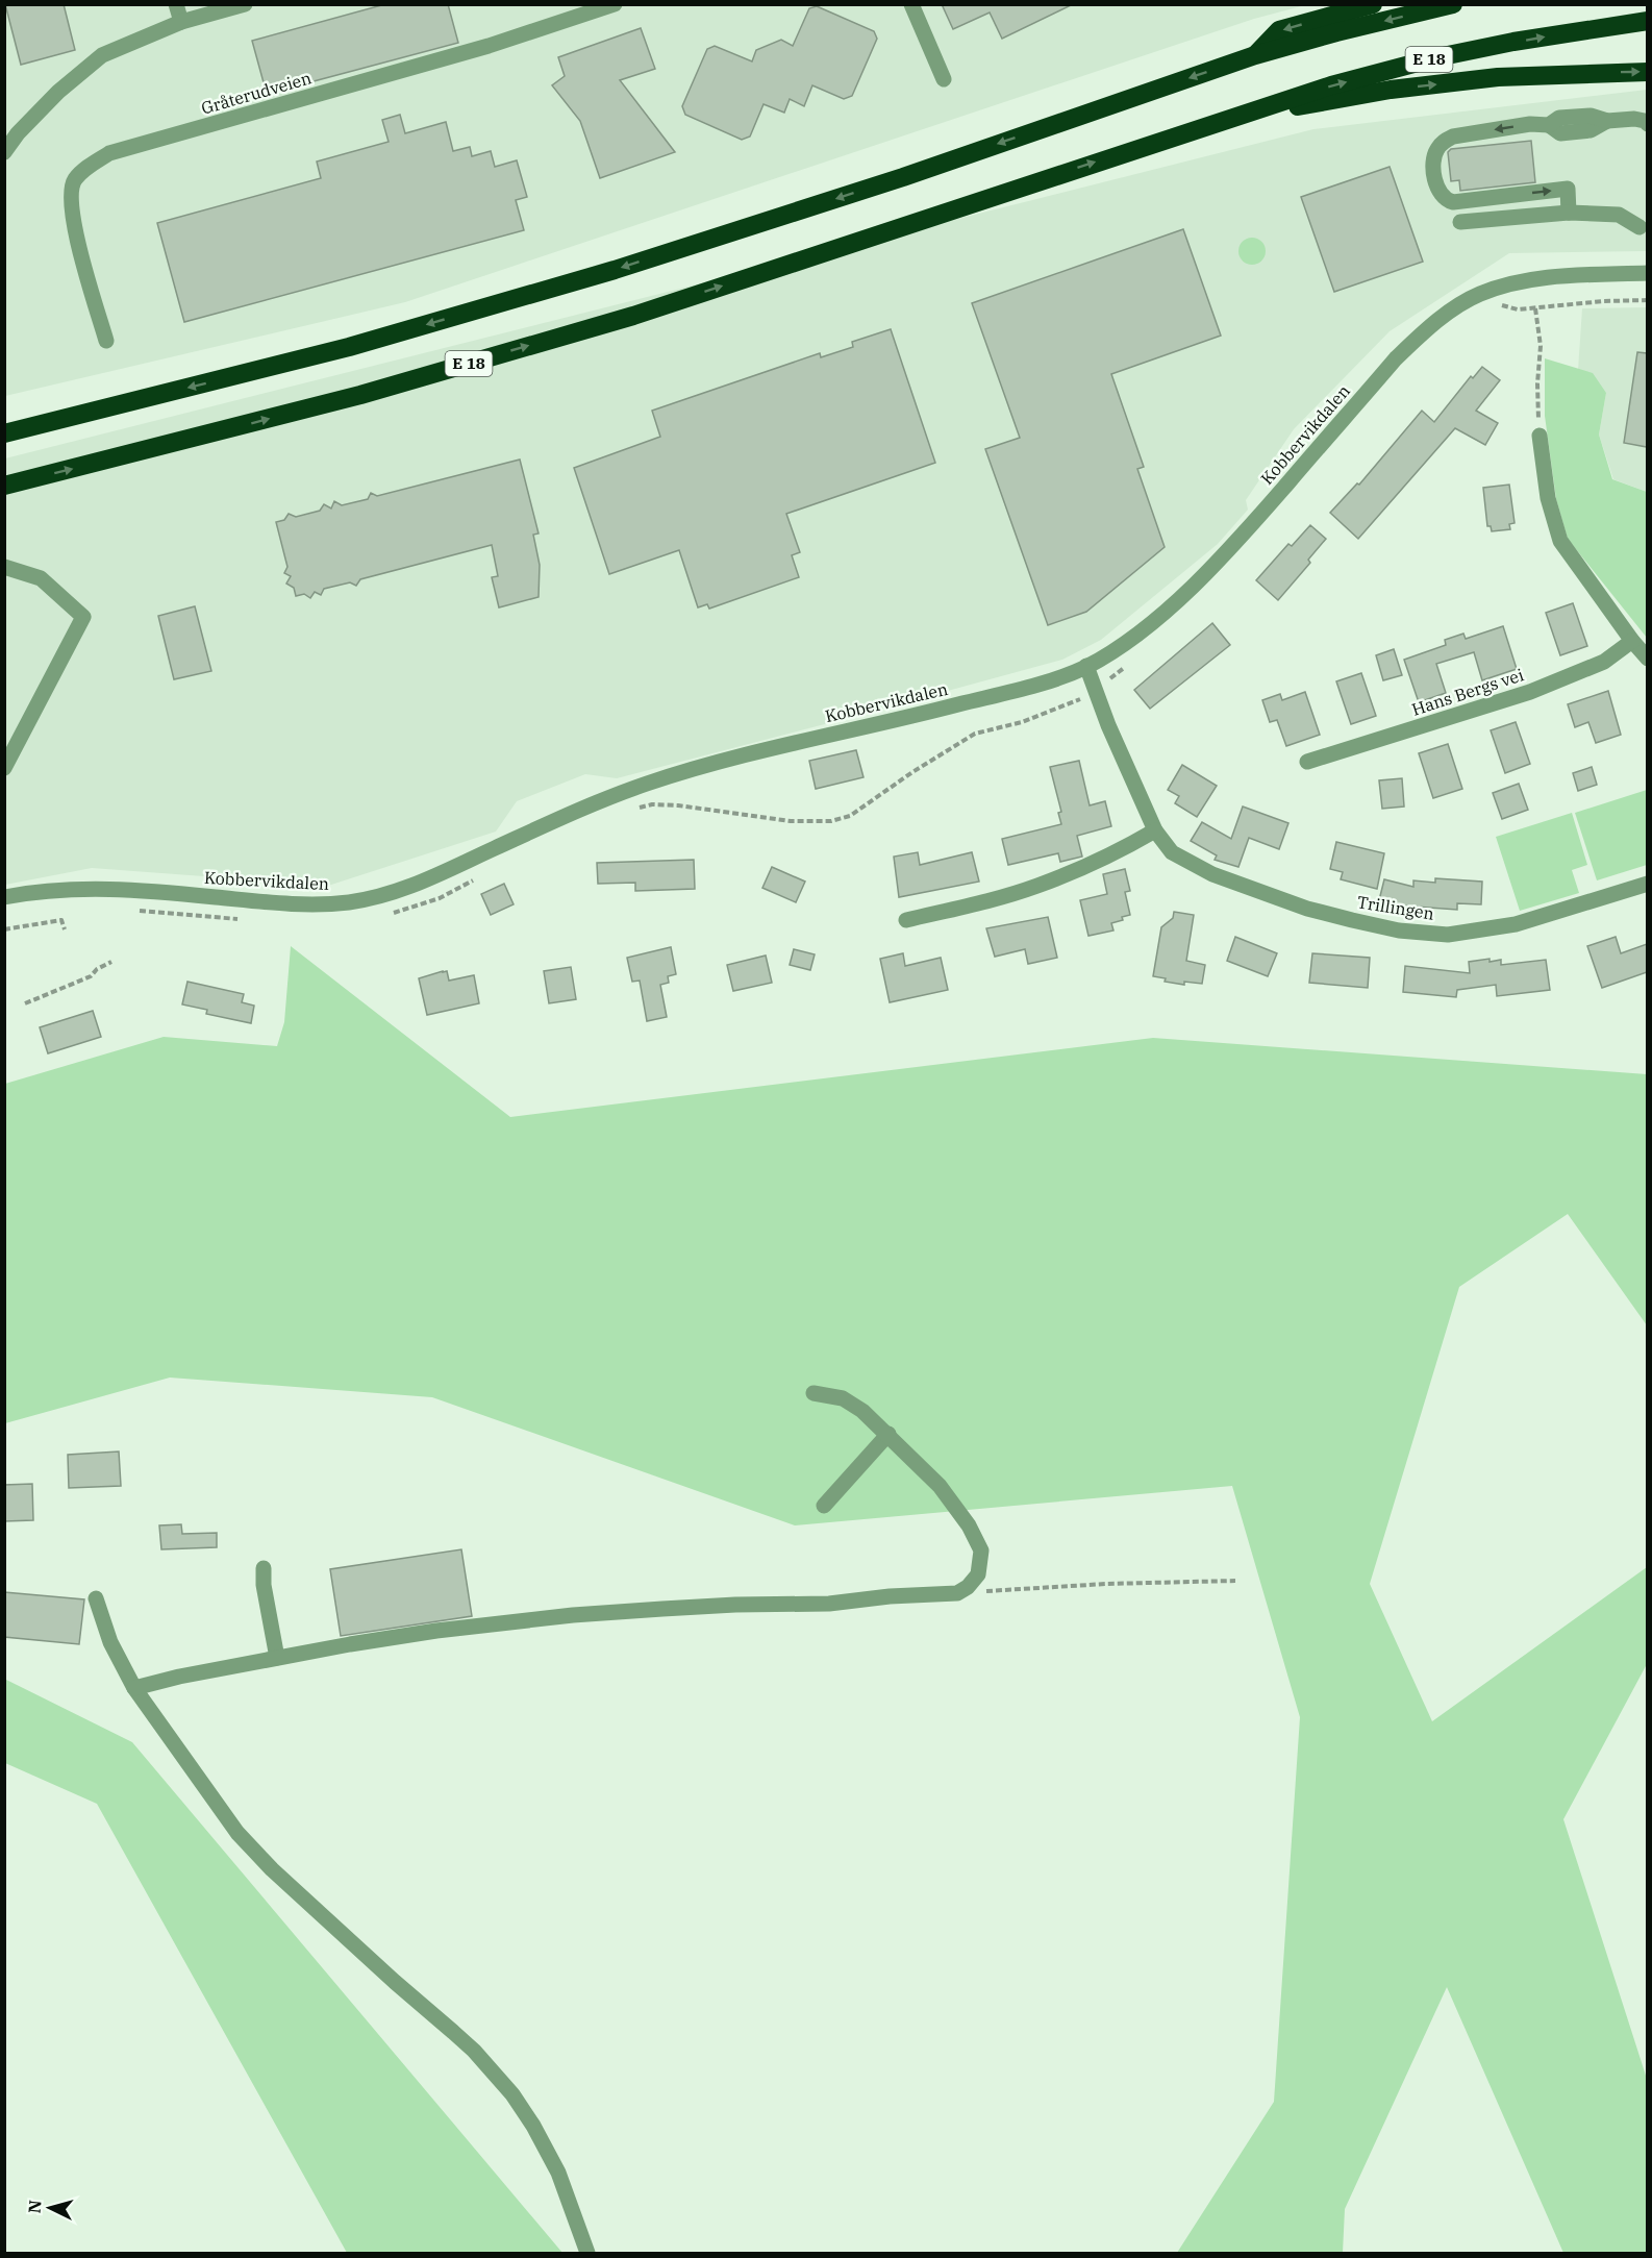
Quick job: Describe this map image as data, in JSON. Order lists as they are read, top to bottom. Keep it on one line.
{"streets":{"highway":["E 18"],"street":["Gråterudveien","Kobbervikdalen","Hans Bergs vei","Trillingen"]},"crossings":[["Kobbervikdalen","Trillingen"]],"north":"left"}
